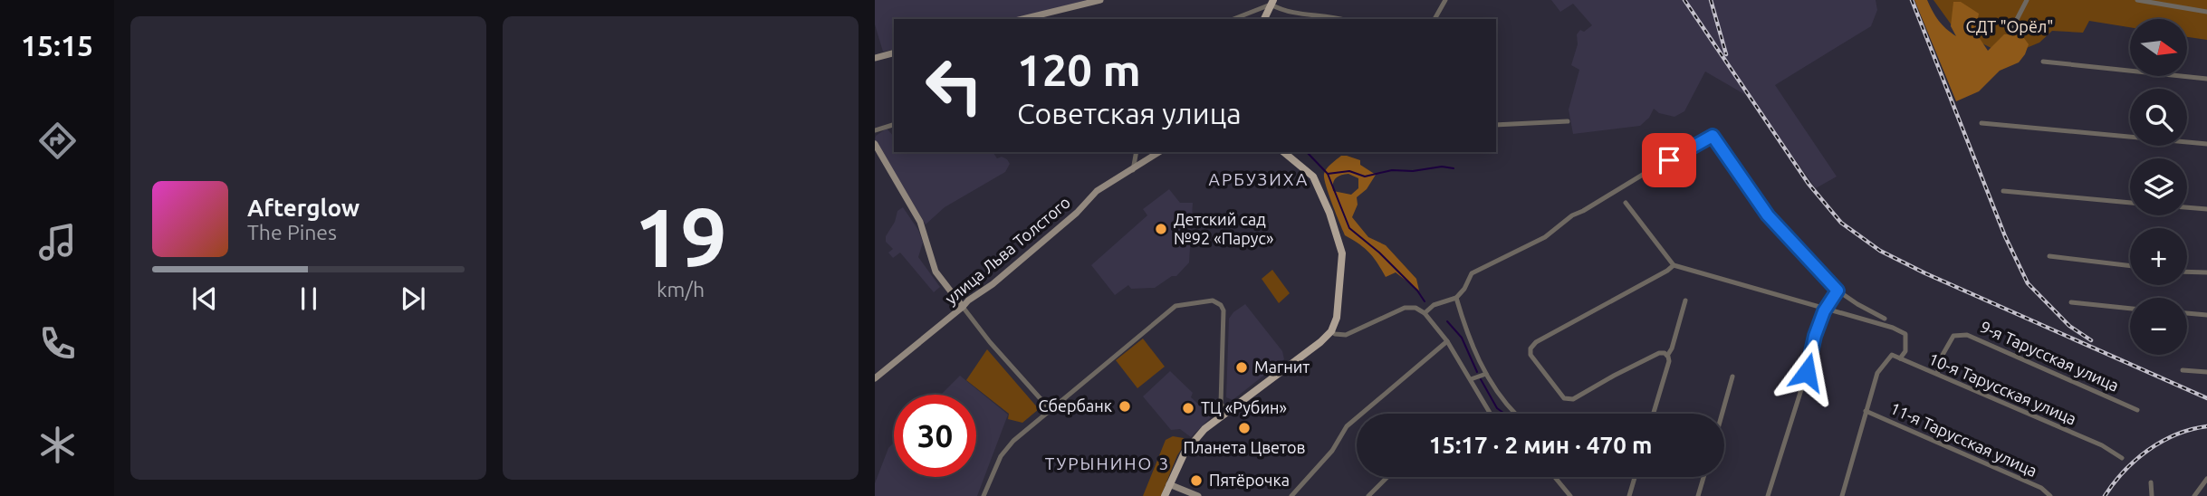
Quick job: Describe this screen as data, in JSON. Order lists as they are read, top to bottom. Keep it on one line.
{"streets":{"street":["улица Льва Толстого","9-я Тарусская улица","10-я Тарусская улица","11-я Тарусская улица"]},"crossings":[["9-я Тарусская улица","10-я Тарусская улица"]],"districts":["АРБУЗИХА","ТУРЫНИНО 3"],"parks":["СДТ \"Орёл\""],"places":["Детский сад №92 «Парус»","Магнит","Сбербанк","ТЦ «Рубин»","Планета Цветов","Пятёрочка"],"north":"right","page":{"tabs":"15:15","tile":["19","km/h"],"map_buttons":["+","−"],"turn":["120 m","Советская улица"],"song":["Afterglow","The Pines"],"limit":"30","trip":"15:17 · 2 мин · 470 m"}}
